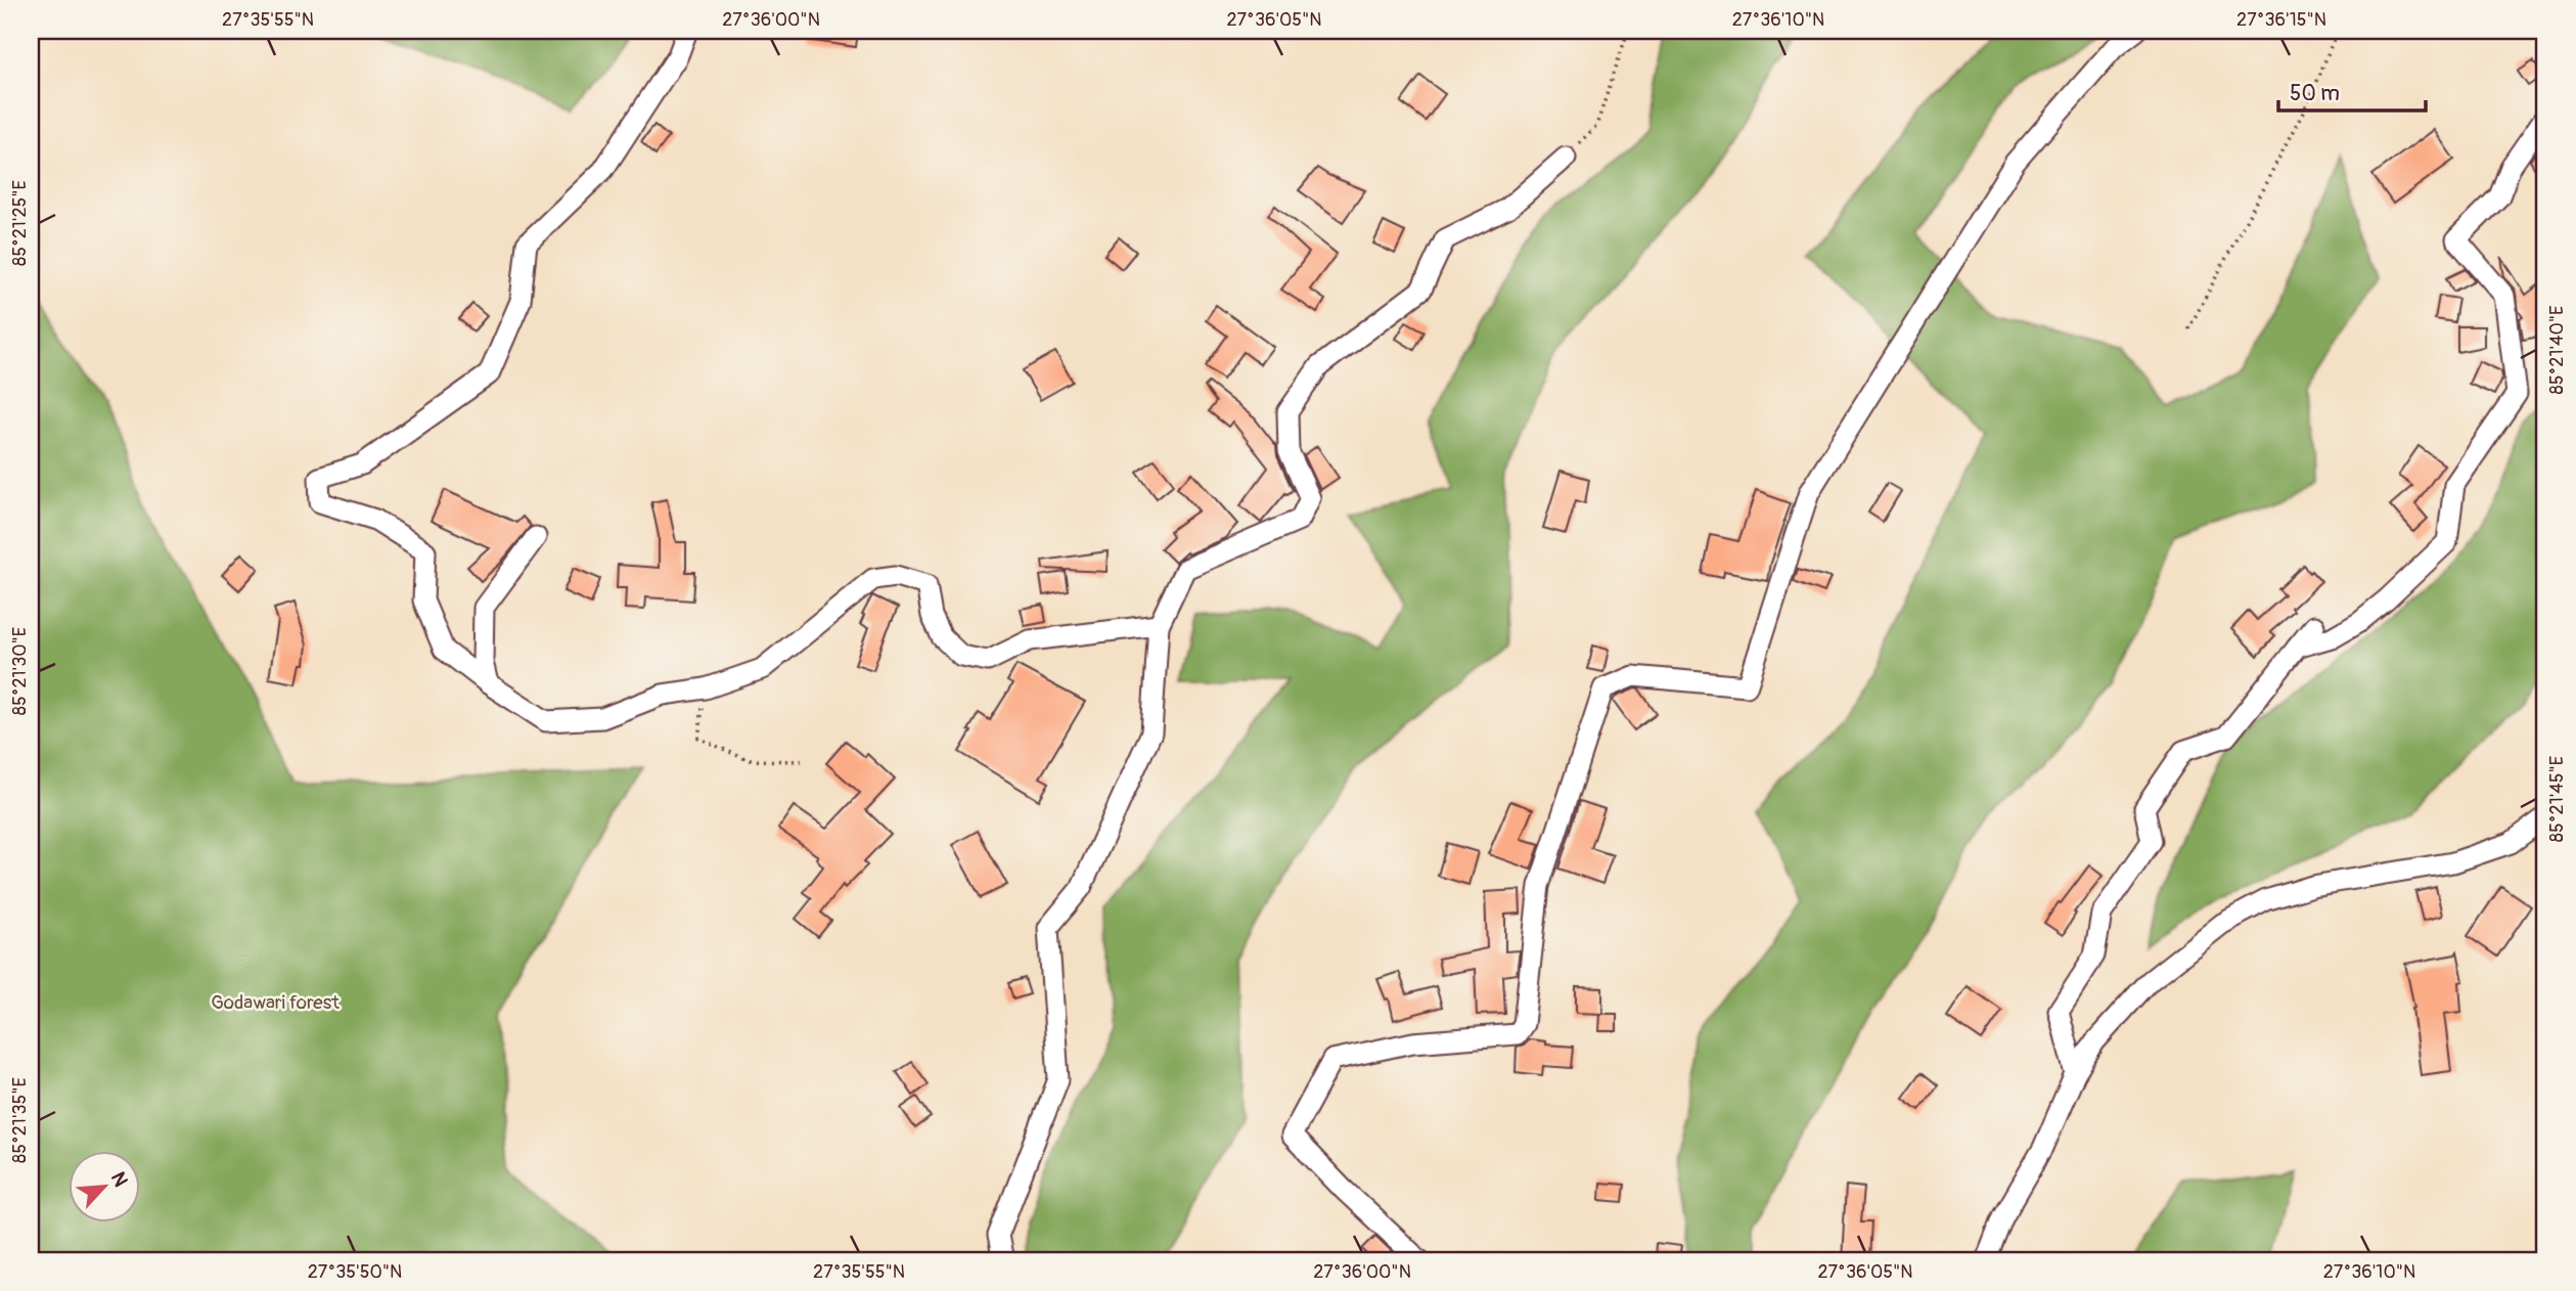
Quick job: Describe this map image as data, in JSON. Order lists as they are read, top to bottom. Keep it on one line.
{"parks":["Godawari forest"],"scale_bar":"50 m","north":"top right","coordinates":["27°35'55\"N","27°36'00\"N","27°36'05\"N","27°36'10\"N","27°36'15\"N","85°21'25\"E","85°21'40\"E","85°21'30\"E","85°21'45\"E","85°21'35\"E","27°35'50\"N"]}
